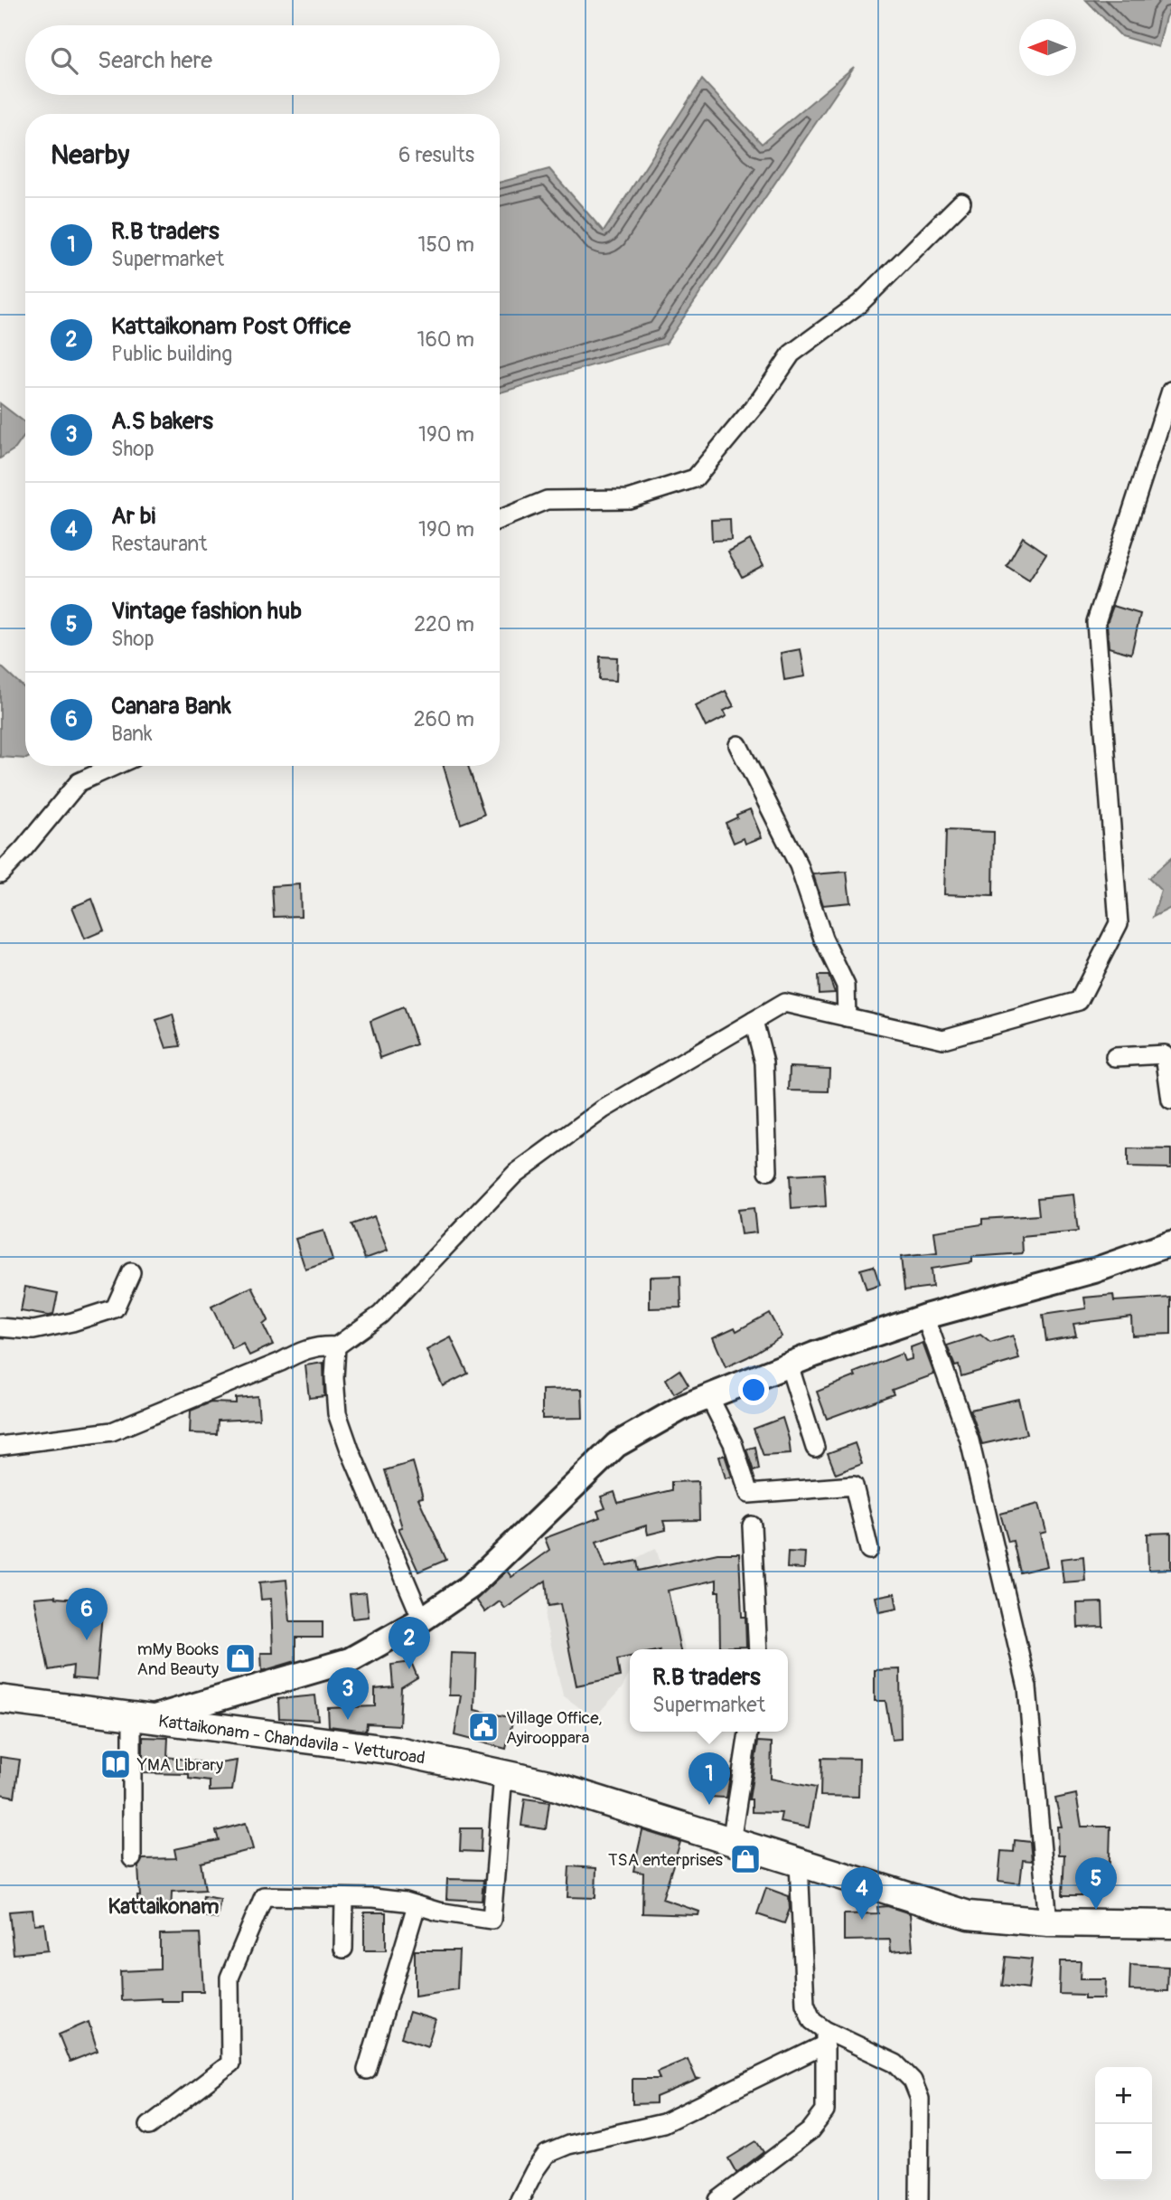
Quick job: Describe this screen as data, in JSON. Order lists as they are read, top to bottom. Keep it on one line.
{"streets":{"main road":["Kattaikonam - Chandavila - Vetturoad"]},"districts":["Kattaikonam"],"places":{"shop":["mMy Books And Beauty","TSA enterprises"],"public building":["Village Office, Ayirooppara"],"library":["YMA Library"]},"north":"left","page":{"search":"Search here","heading":["Nearby","6 results"],"list":[{"mark":"1","name":"R.B traders","note":"Supermarket","value":"150 m"},{"mark":"2","name":"Kattaikonam Post Office","note":"Public building","value":"160 m"},{"mark":"3","name":"A.S bakers","note":"Shop","value":"190 m"},{"mark":"4","name":"Ar bi","note":"Restaurant","value":"190 m"},{"mark":"5","name":"Vintage fashion hub","note":"Shop","value":"220 m"},{"mark":"6","name":"Canara Bank","note":"Bank","value":"260 m"}],"pins":["6","2","3","1","5","4"],"popup":["R.B traders","Supermarket"],"map_buttons":["+","−"]}}
